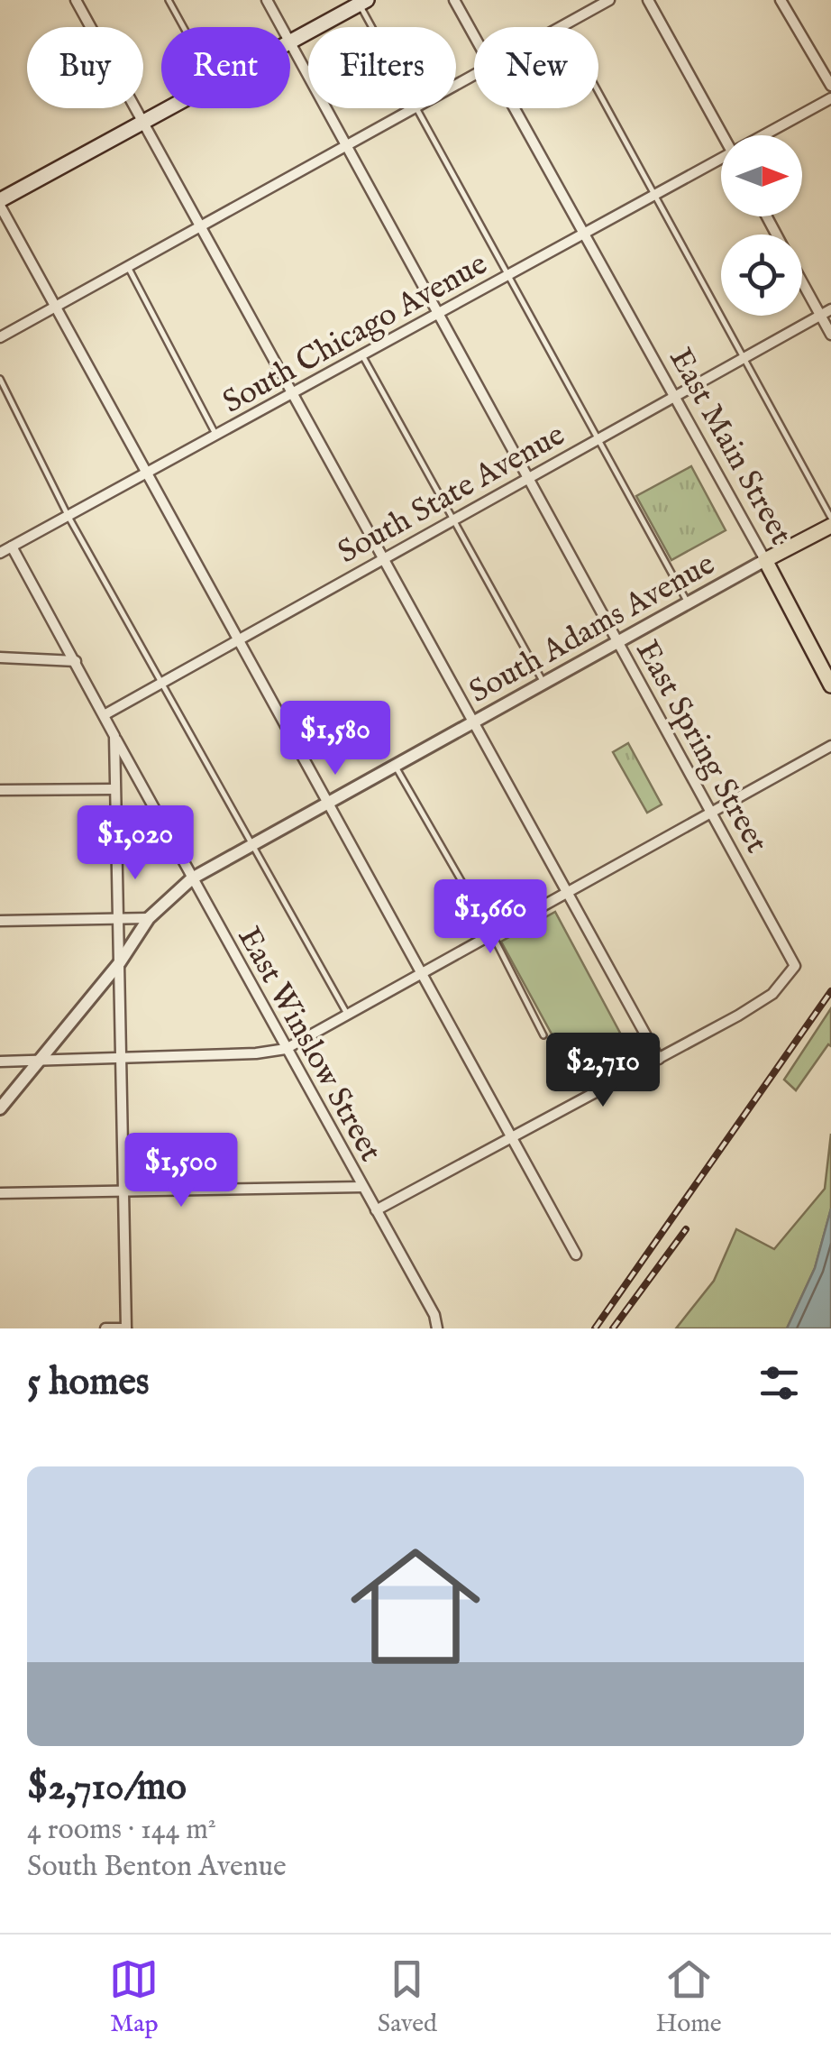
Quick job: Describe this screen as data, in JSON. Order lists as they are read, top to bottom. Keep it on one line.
{"streets":{"main road":["East Main Street","South Adams Avenue"],"street":["South Chicago Avenue","South State Avenue","East Spring Street","East Winslow Street"]},"crossings":[["South Chicago Avenue","East Main Street"],["South Chicago Avenue","East Spring Street"],["East Main Street","South State Avenue"],["East Main Street","South Adams Avenue"],["South State Avenue","East Spring Street"],["South Adams Avenue","East Spring Street"],["South Adams Avenue","East Winslow Street"]],"north":"right","page":{"chip":["Buy","Rent","Filters","New"],"price":["$1,580","$1,020","$1,660","$2,710","$1,500"],"heading":"5 homes","list":[{"name":"$2,710/mo","note":"4 rooms · 144 m² · South Benton Avenue"}],"tabs":["Map","Saved","Home"]}}
